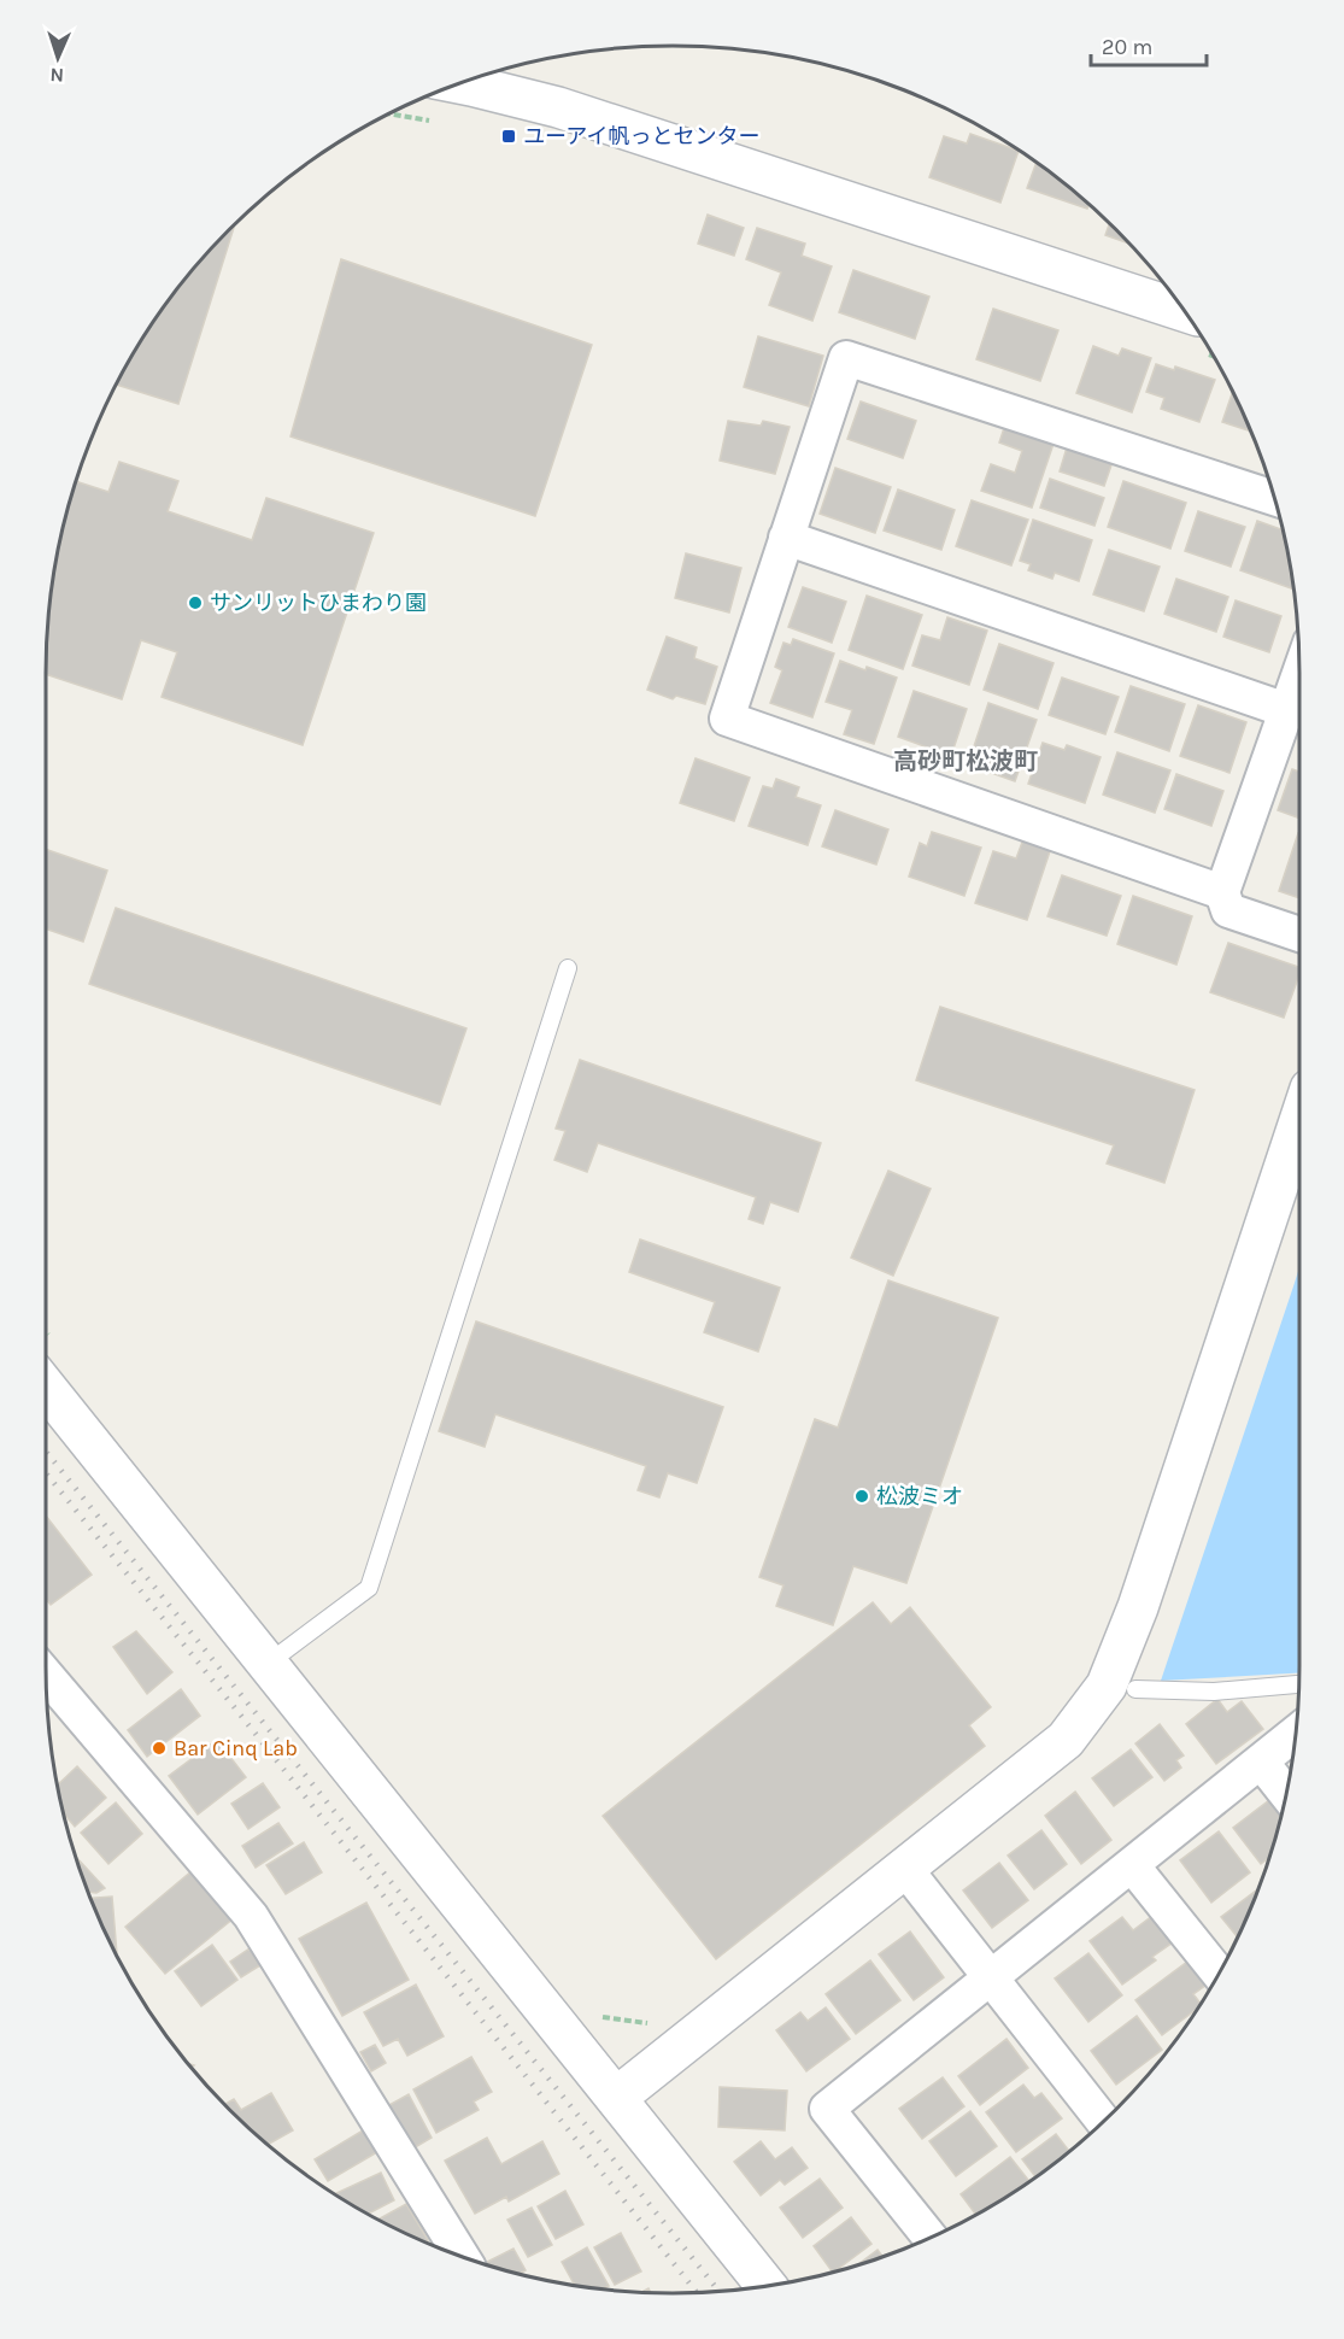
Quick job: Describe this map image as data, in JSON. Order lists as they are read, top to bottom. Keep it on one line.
{"districts":["高砂町松波町"],"places":{"transit":["ユーアイ帆っとセンター"],"other":["サンリットひまわり園","松波ミオ","Bar Cinq Lab"]},"scale_bar":"20 m","north":"bottom"}
